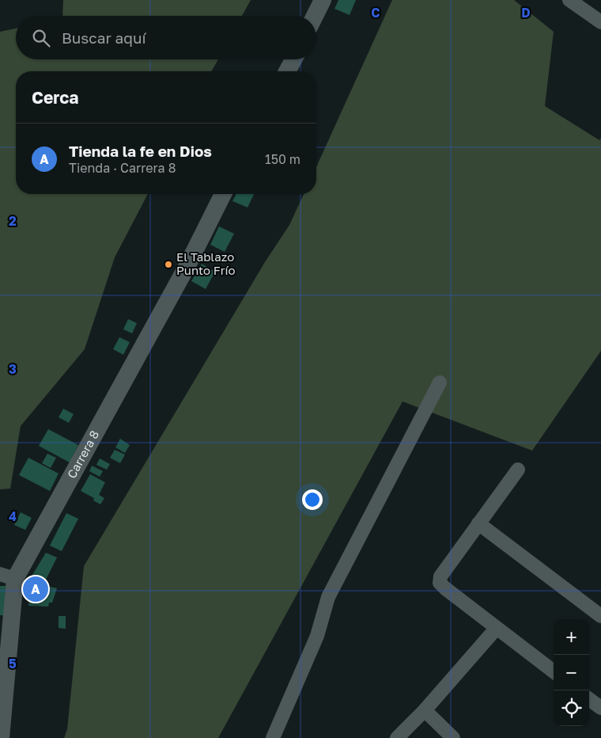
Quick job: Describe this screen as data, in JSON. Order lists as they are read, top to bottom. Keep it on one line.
{"streets":{"street":["Carrera 8"]},"places":["El Tablazo Punto Frío"],"page":{"search":"Buscar aquí","heading":"Cerca","list":[{"mark":"A","name":"Tienda la fe en Dios","note":"Tienda · Carrera 8","value":"150 m"}],"pins":"A","map_buttons":["+","−"]},"grid":{"columns":["C","D"],"rows":["2","3","4","5"]}}
